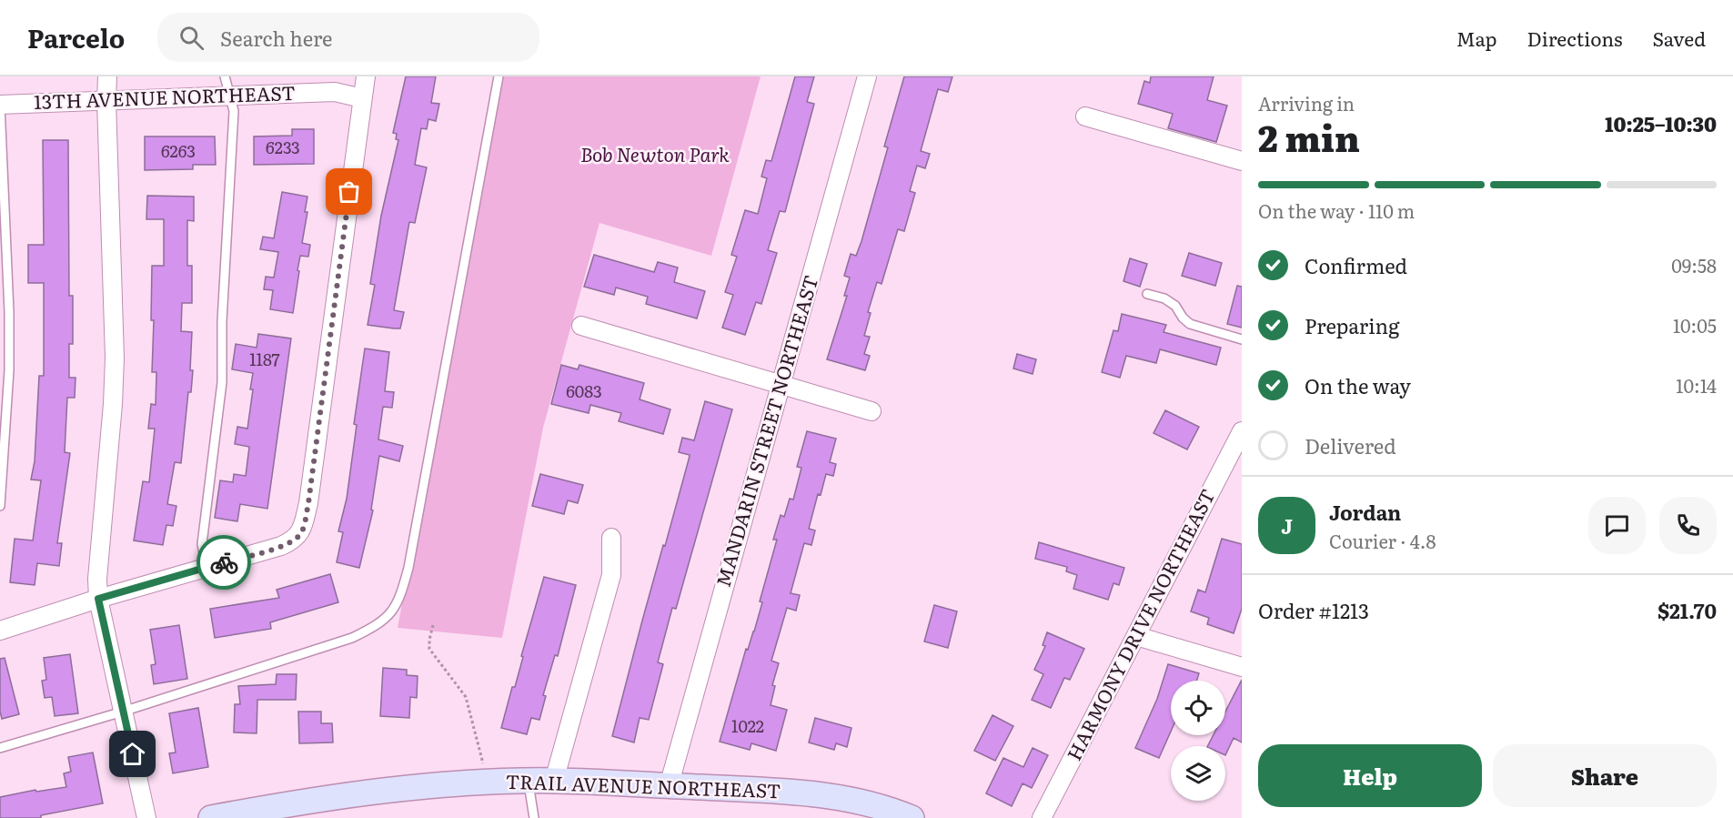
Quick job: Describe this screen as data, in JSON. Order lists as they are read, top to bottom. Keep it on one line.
{"streets":{"street":["13TH AVENUE NORTHEAST","MANDARIN STREET NORTHEAST","HARMONY DRIVE NORTHEAST","TRAIL AVENUE NORTHEAST"]},"crossings":[["MANDARIN STREET NORTHEAST","TRAIL AVENUE NORTHEAST"]],"parks":["Bob Newton Park"],"house_numbers":["6233","6263","1187","6083","1022"],"page":{"header":"Parcelo","search":"Search here","nav":["Map","Directions","Saved"],"heading":["2 min","Arriving in","10:25–10:30"],"panel":["Jordan","Courier · 4.8","Order #1213","$21.70"],"bar":"On the way · 110 m","list":[["Confirmed","09:58"],["Preparing","10:05"],["On the way","10:14"],"Delivered"],"round":"J","buttons":["Help","Share"]}}
